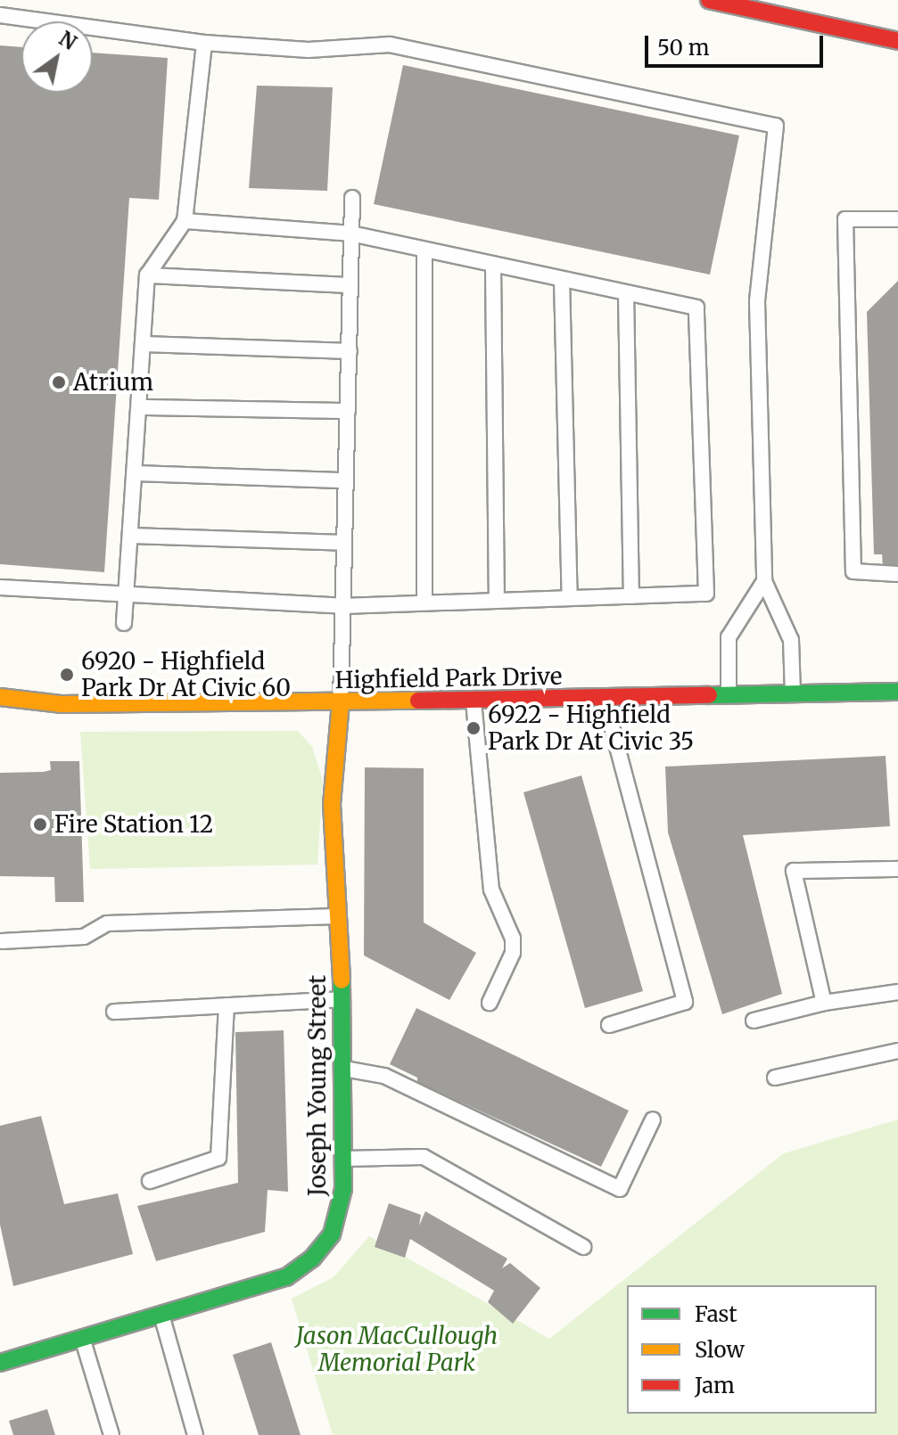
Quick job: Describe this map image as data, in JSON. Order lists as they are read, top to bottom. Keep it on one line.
{"streets":{"main road":["Highfield Park Drive","Joseph Young Street"]},"crossings":[["Highfield Park Drive","Joseph Young Street"]],"parks":["Jason MacCullough Memorial Park"],"places":["Atrium","6920 - Highfield Park Dr At Civic 60","6922 - Highfield Park Dr At Civic 35","Fire Station 12"],"legend":["Fast","Slow","Jam"],"scale_bar":"50 m","north":"top right"}
